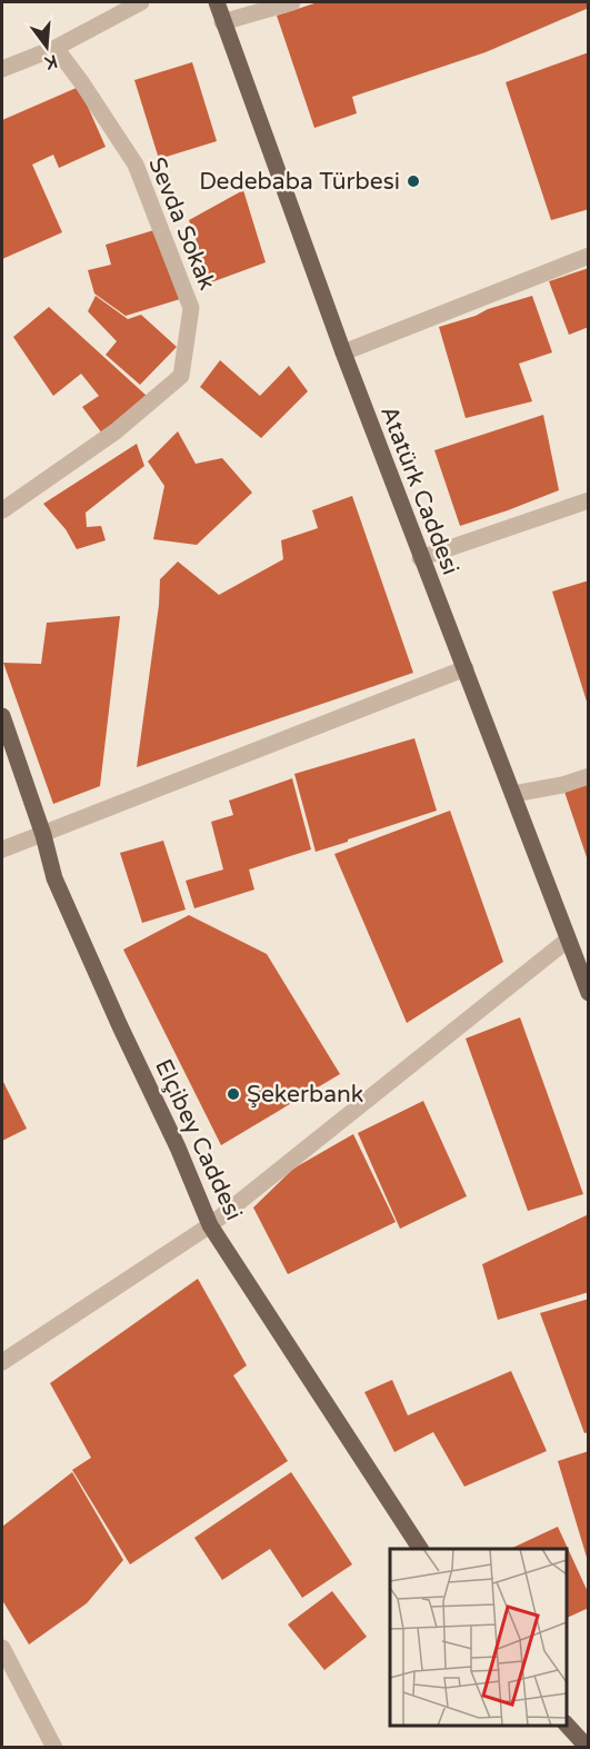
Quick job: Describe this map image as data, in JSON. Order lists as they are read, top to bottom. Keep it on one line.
{"streets":{"main road":["Atatürk Caddesi","Elçibey Caddesi"],"street":["Sevda Sokak"]},"places":["Dedebaba Türbesi","Şekerbank"],"north":"bottom"}
